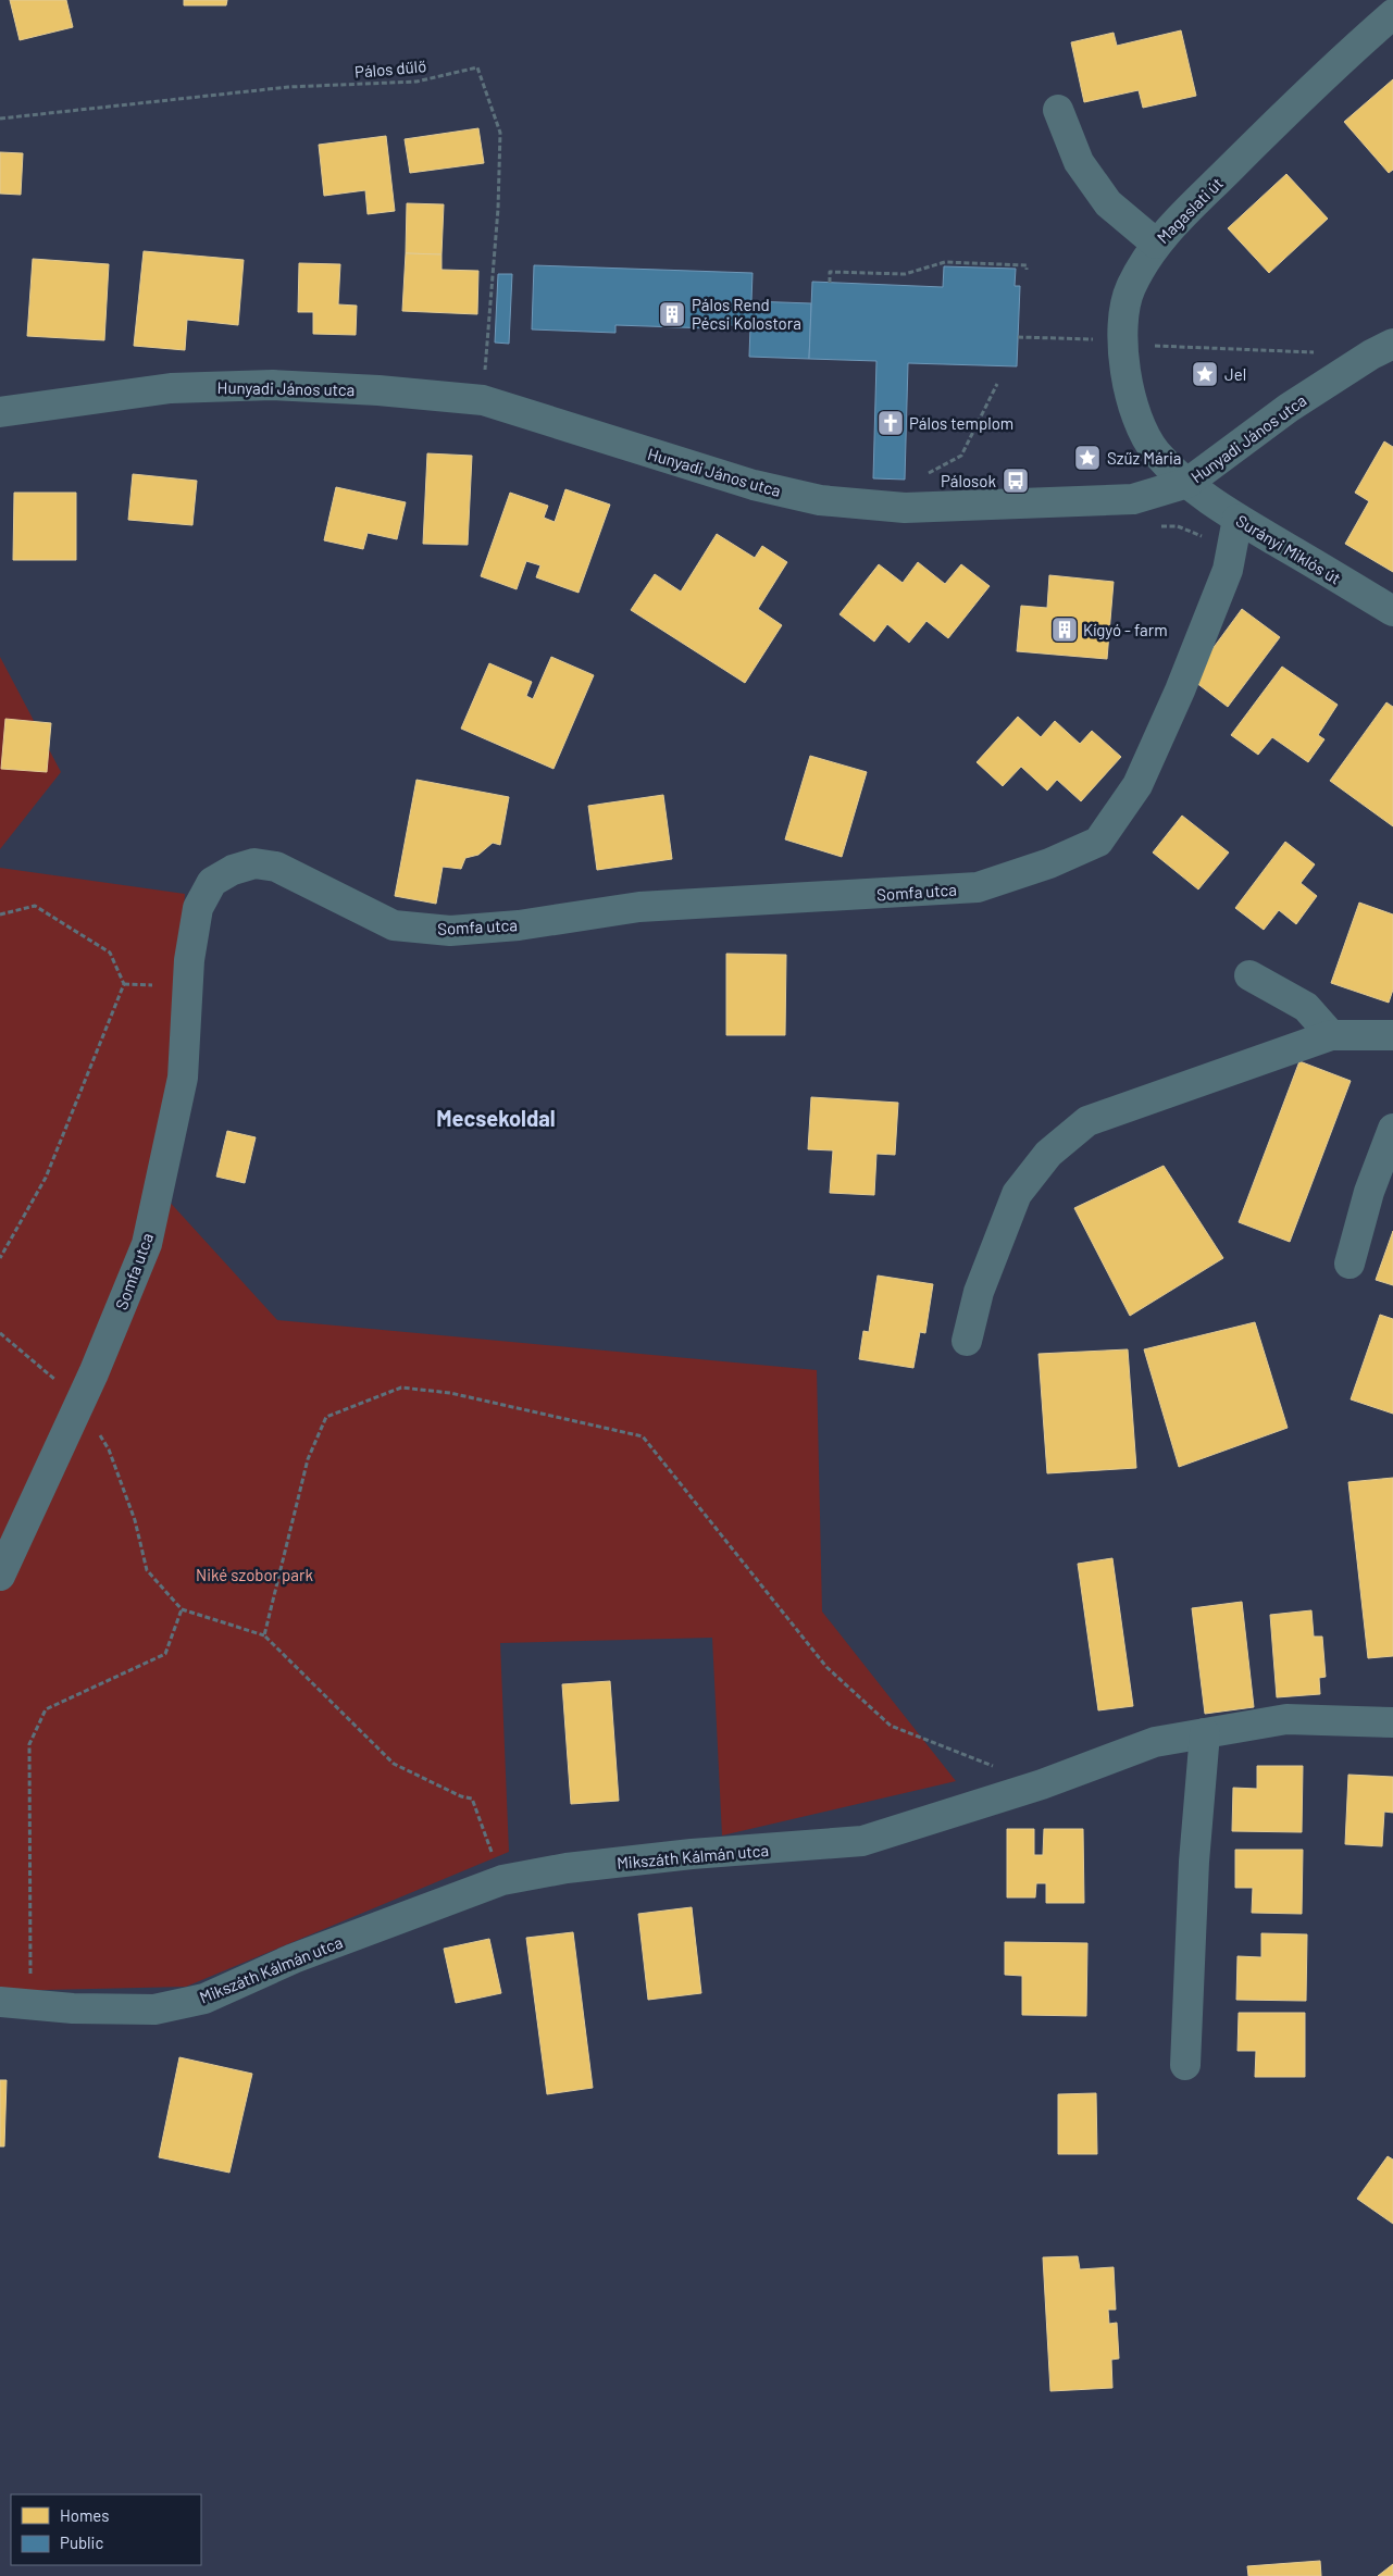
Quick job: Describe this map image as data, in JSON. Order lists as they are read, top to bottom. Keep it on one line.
{"streets":{"street":["Magaslati út","Hunyadi János utca","Surányi Miklós út","Somfa utca","Mikszáth Kálmán utca"],"path":["Pálos dűlő"]},"crossings":[["Pálos dűlő","Hunyadi János utca"],["Magaslati út","Hunyadi János utca"],["Magaslati út","Surányi Miklós út"],["Hunyadi János utca","Surányi Miklós út"],["Surányi Miklós út","Somfa utca"]],"districts":["Mecsekoldal"],"parks":["Niké szobor park"],"places":{"building":["Pálos Rend Pécsi Kolostora","Kígyó - farm"],"place":["Jel","Szűz Mária"],"church":["Pálos templom"],"bus stop":["Pálosok"]},"legend":["Homes","Public"]}
